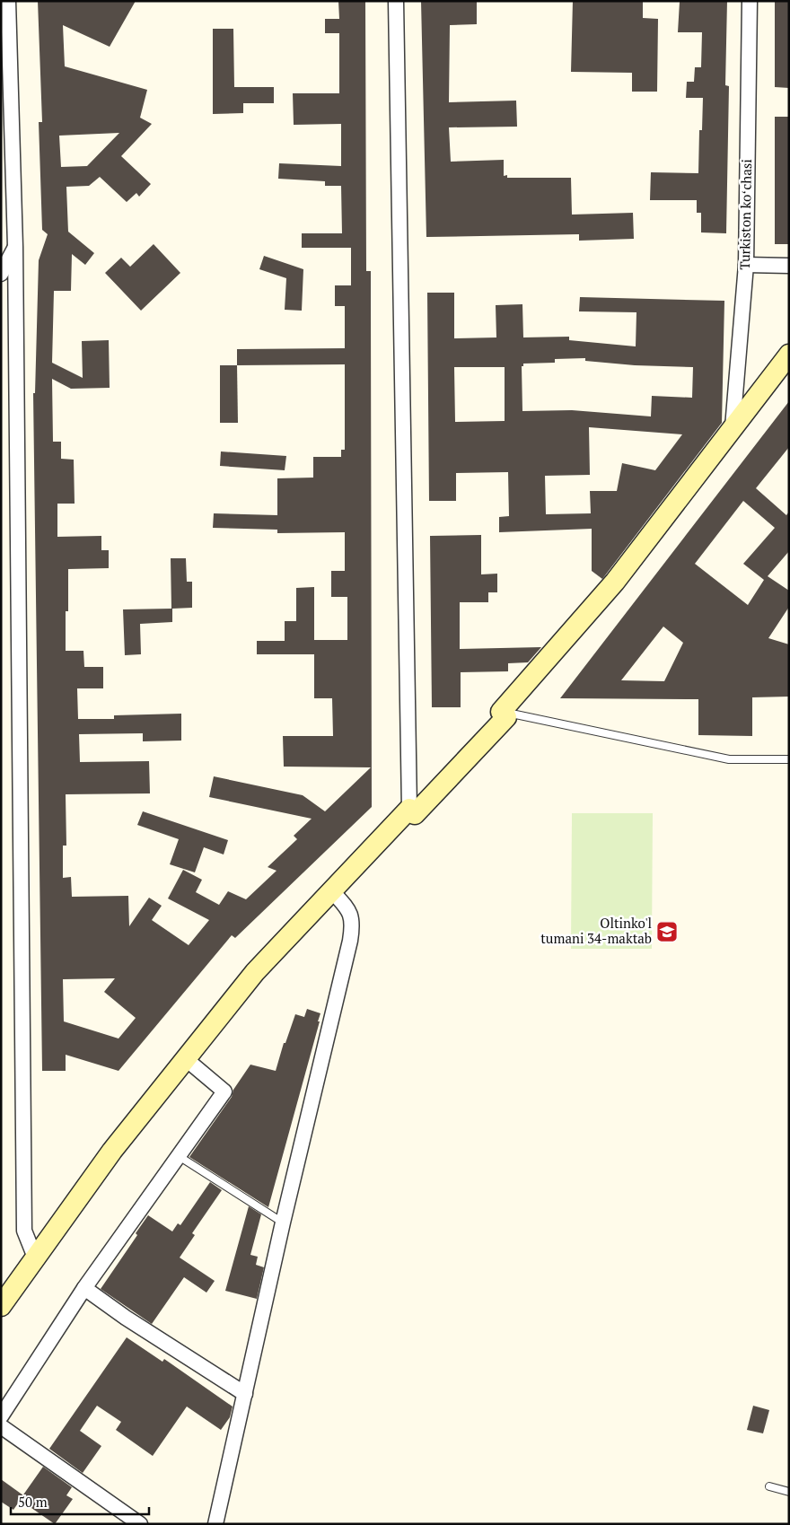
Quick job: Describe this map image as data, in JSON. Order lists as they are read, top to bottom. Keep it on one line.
{"streets":{"street":["Turkiston koʻchasi"]},"places":{"school or university":["Oltinko'l tumani 34-maktab"]},"scale_bar":"50 m"}
